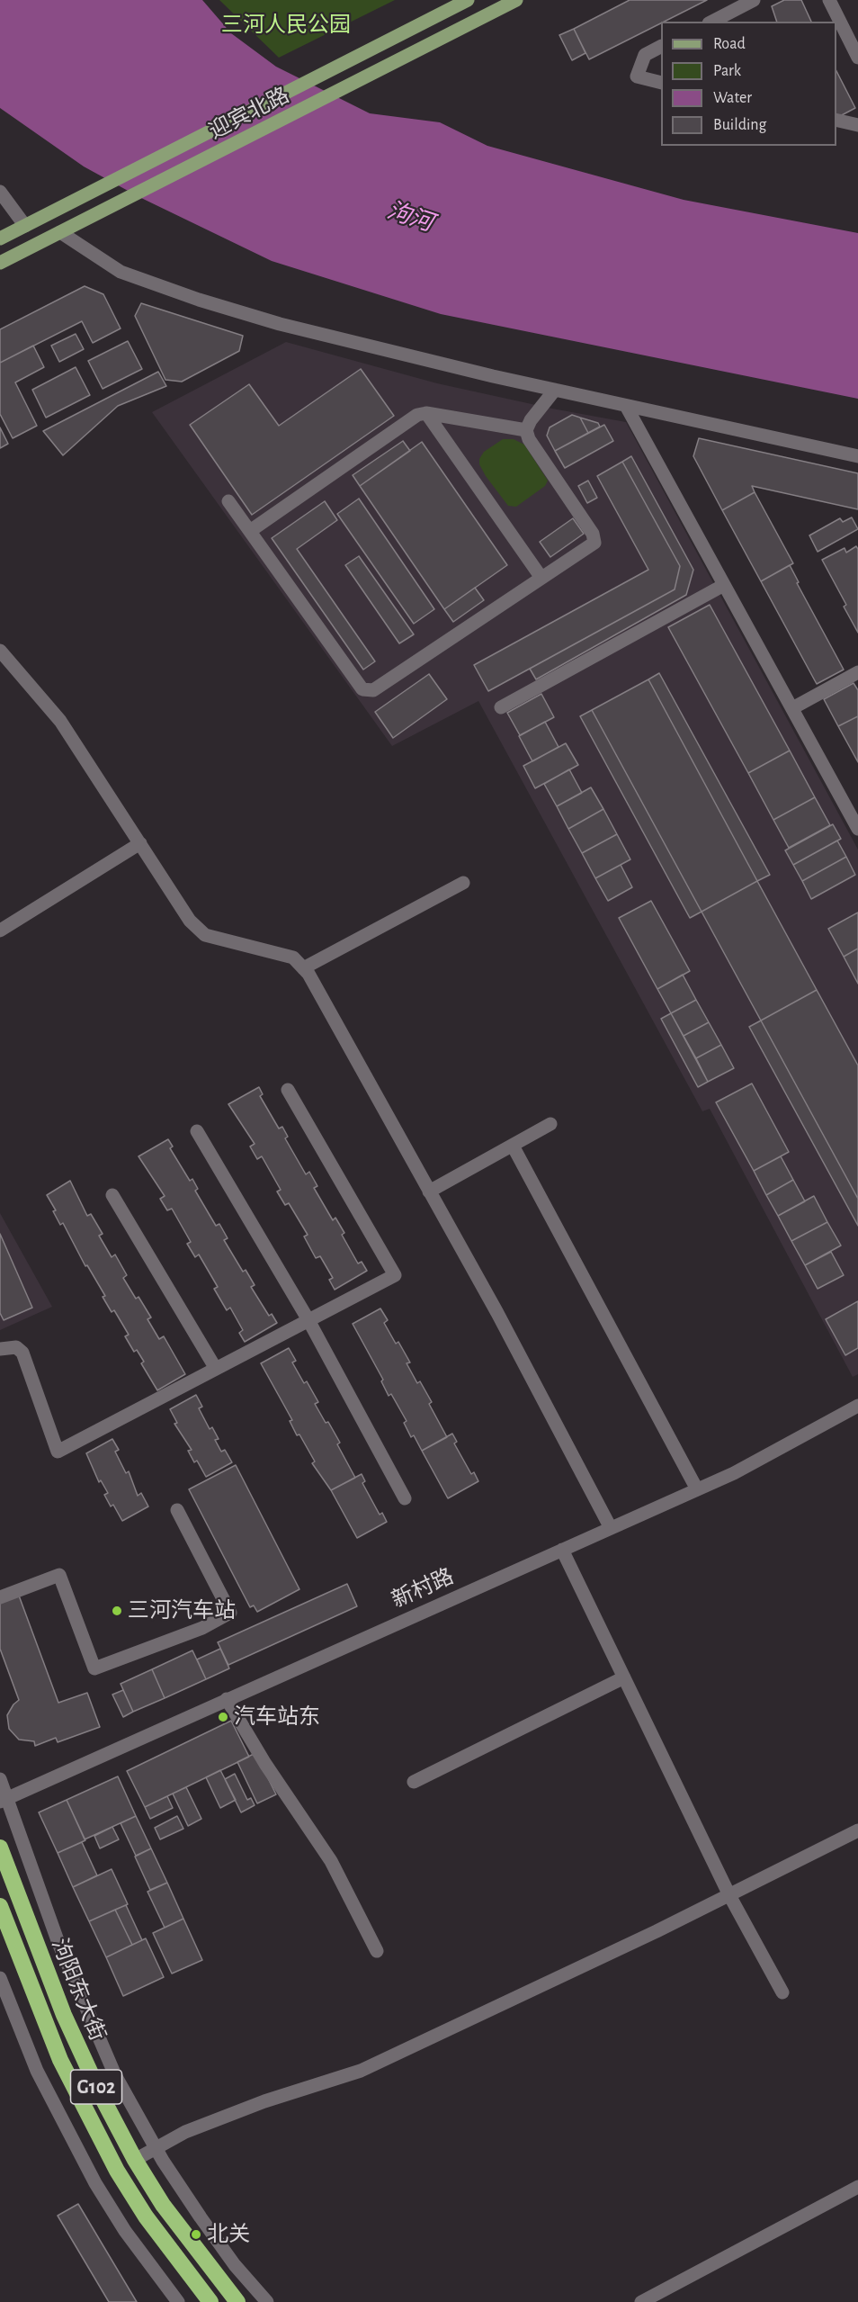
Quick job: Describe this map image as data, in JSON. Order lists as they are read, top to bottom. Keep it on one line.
{"streets":{"highway":["泃阳东大街","G102"],"main road":["迎宾北路"],"street":["新村路"]},"water":["泃河"],"parks":["三河人民公园"],"places":["三河汽车站","汽车站东","北关"],"legend":["Road","Park","Water","Building"]}
